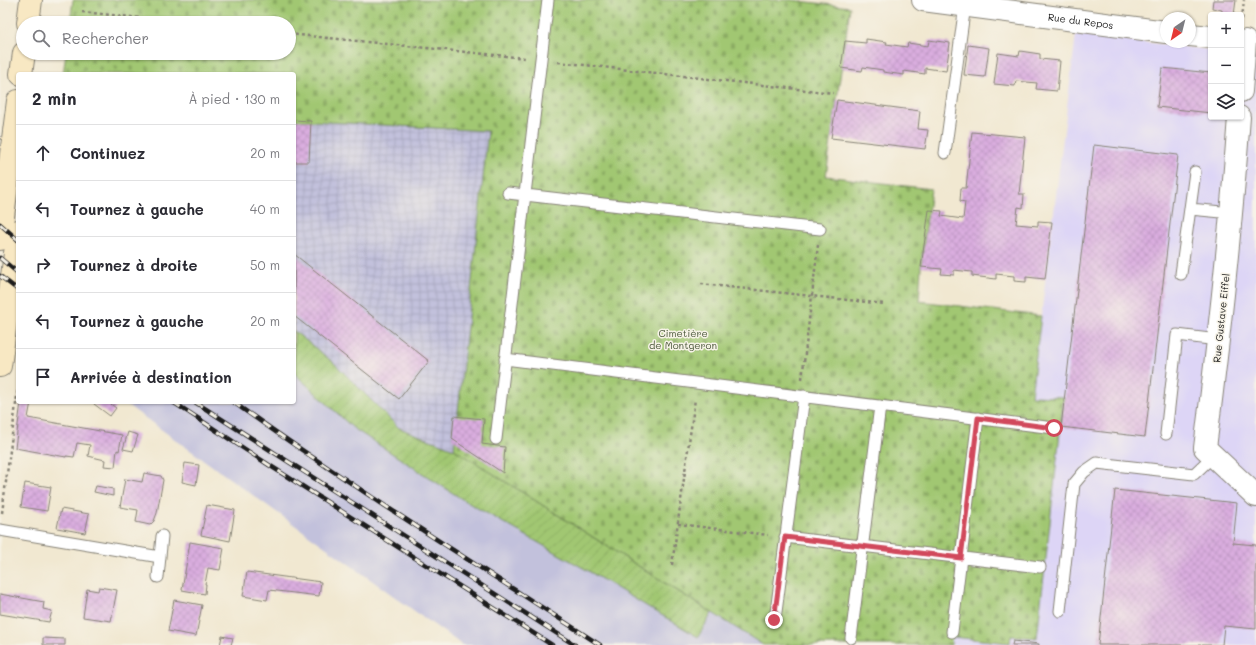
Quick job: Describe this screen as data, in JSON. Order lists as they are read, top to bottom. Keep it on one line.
{"streets":{"street":["Rue du Repos","Rue Gustave Eiffel"]},"parks":["Cimetière de Montgeron"],"north":"bottom left","page":{"map_buttons":["+","−"],"search":"Rechercher","heading":["2 min","À pied · 130 m"],"list":[["Continuez","20 m"],["Tournez à gauche","40 m"],["Tournez à droite","50 m"],["Tournez à gauche","20 m"],"Arrivée à destination"]}}
